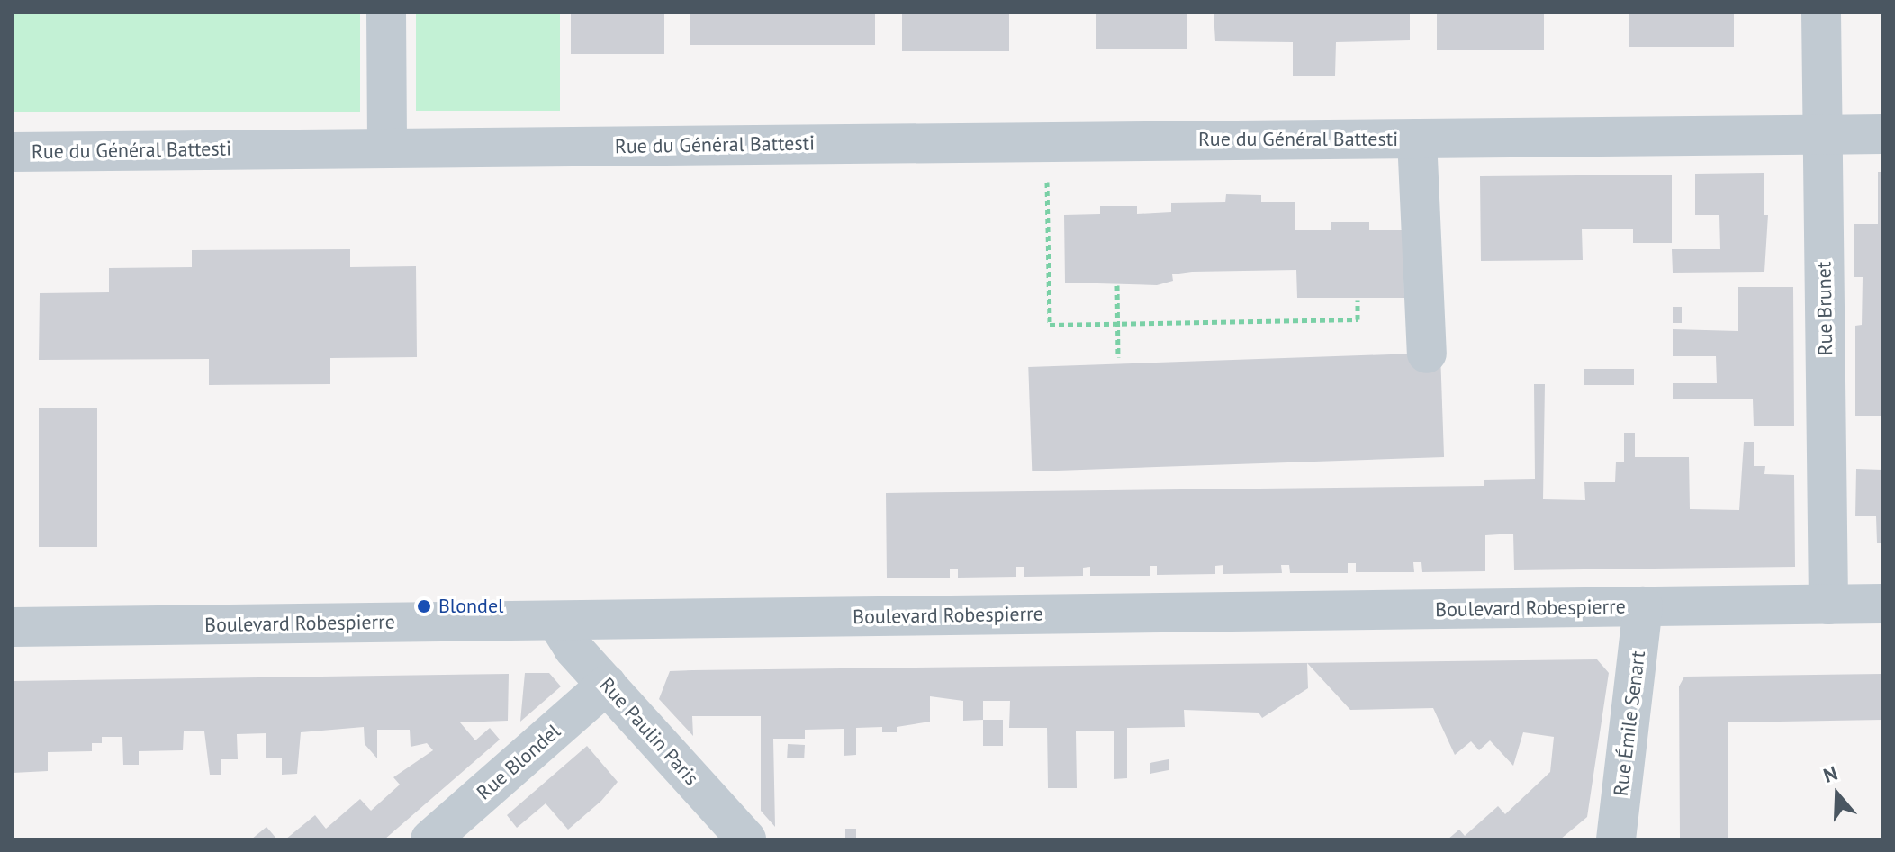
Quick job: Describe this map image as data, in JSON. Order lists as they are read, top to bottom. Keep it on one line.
{"streets":{"street":["Rue du Général Battesti","Rue Brunet","Boulevard Robespierre","Rue Émile Senart","Rue Paulin Paris","Rue Blondel"]},"crossings":[["Rue du Général Battesti","Rue Brunet"],["Rue Brunet","Boulevard Robespierre"],["Boulevard Robespierre","Rue Émile Senart"],["Boulevard Robespierre","Rue Paulin Paris"],["Rue Paulin Paris","Rue Blondel"]],"places":["Blondel"],"north":"top"}
